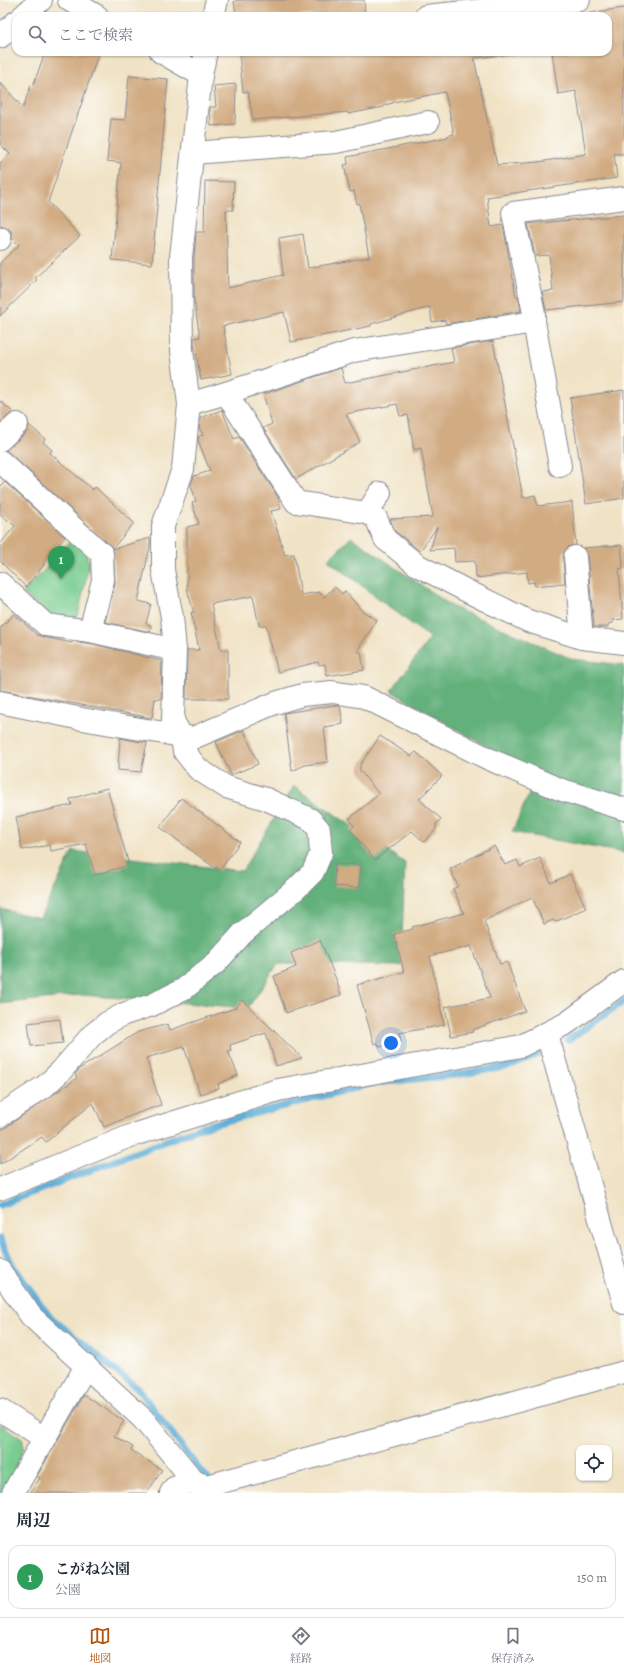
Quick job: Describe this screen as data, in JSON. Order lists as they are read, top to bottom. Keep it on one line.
{"page":{"search":"ここで検索","pins":"1","heading":"周辺","list":[{"mark":"1","name":"こがね公園","note":"公園","value":"150 m"}],"nav":["地図","経路","保存済み"]}}
